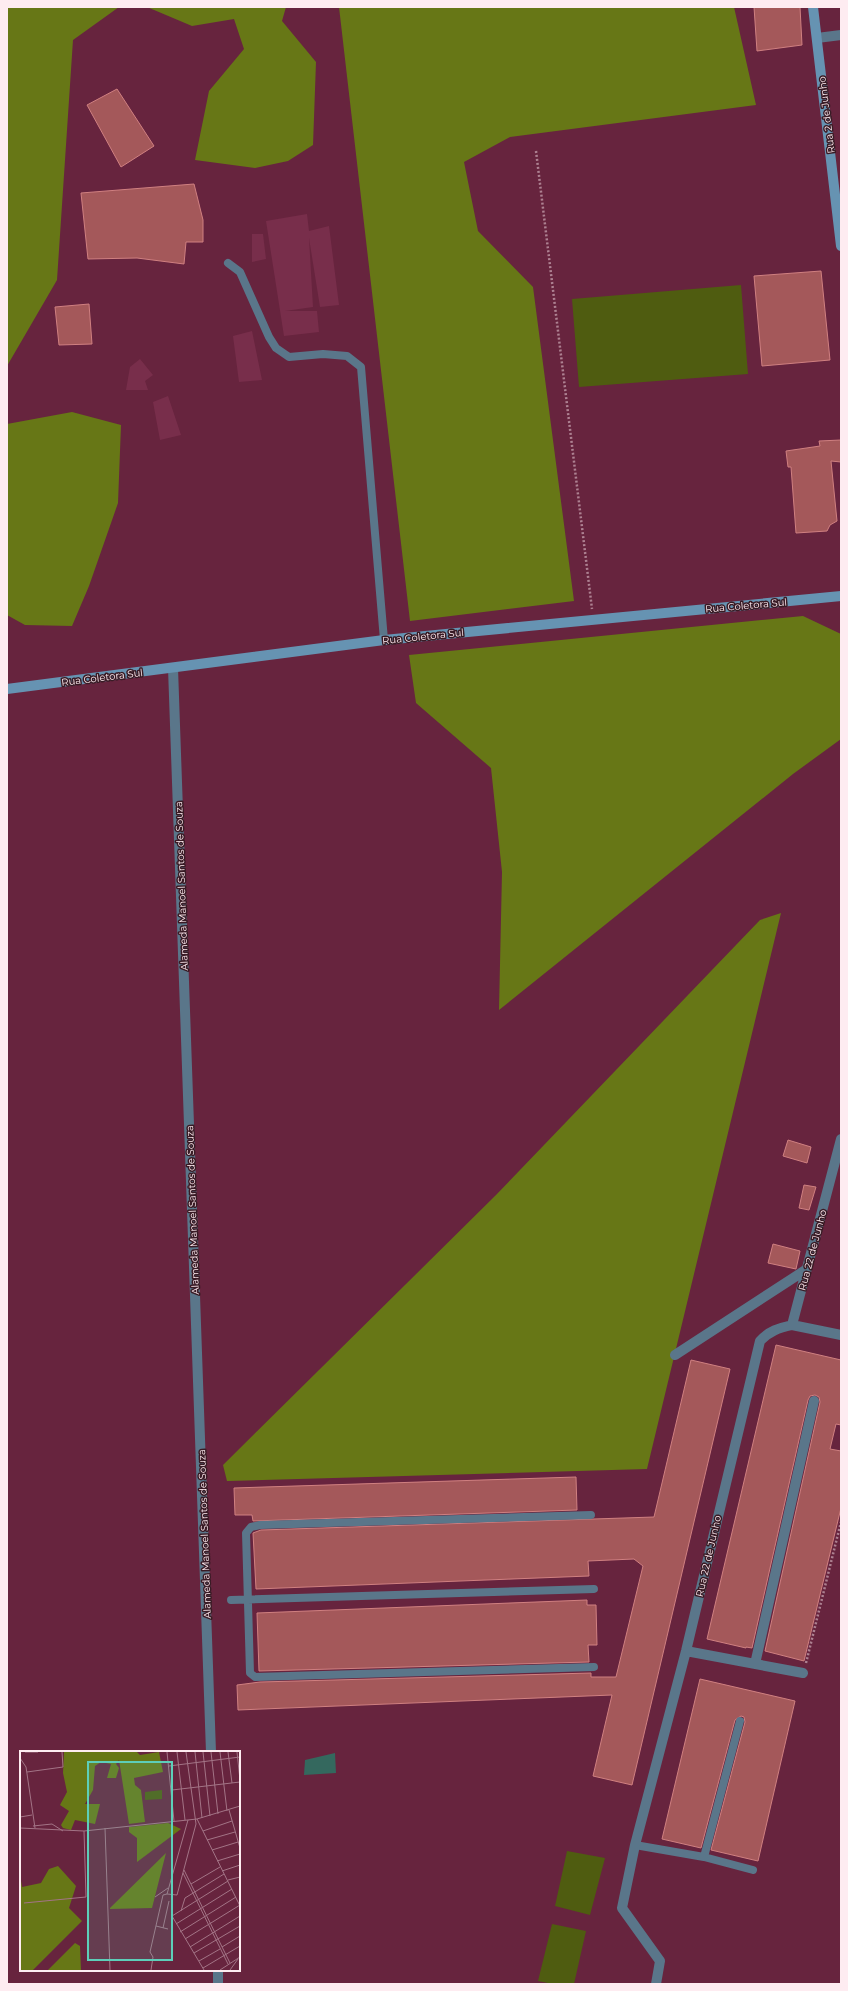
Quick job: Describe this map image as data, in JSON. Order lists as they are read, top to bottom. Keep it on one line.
{"streets":{"street":["Rua 2 de Junho","Rua Coletora Sul","Alameda Manoel Santos de Souza","Rua 22 de Junho"]},"crossings":[["Rua Coletora Sul","Alameda Manoel Santos de Souza"]]}
